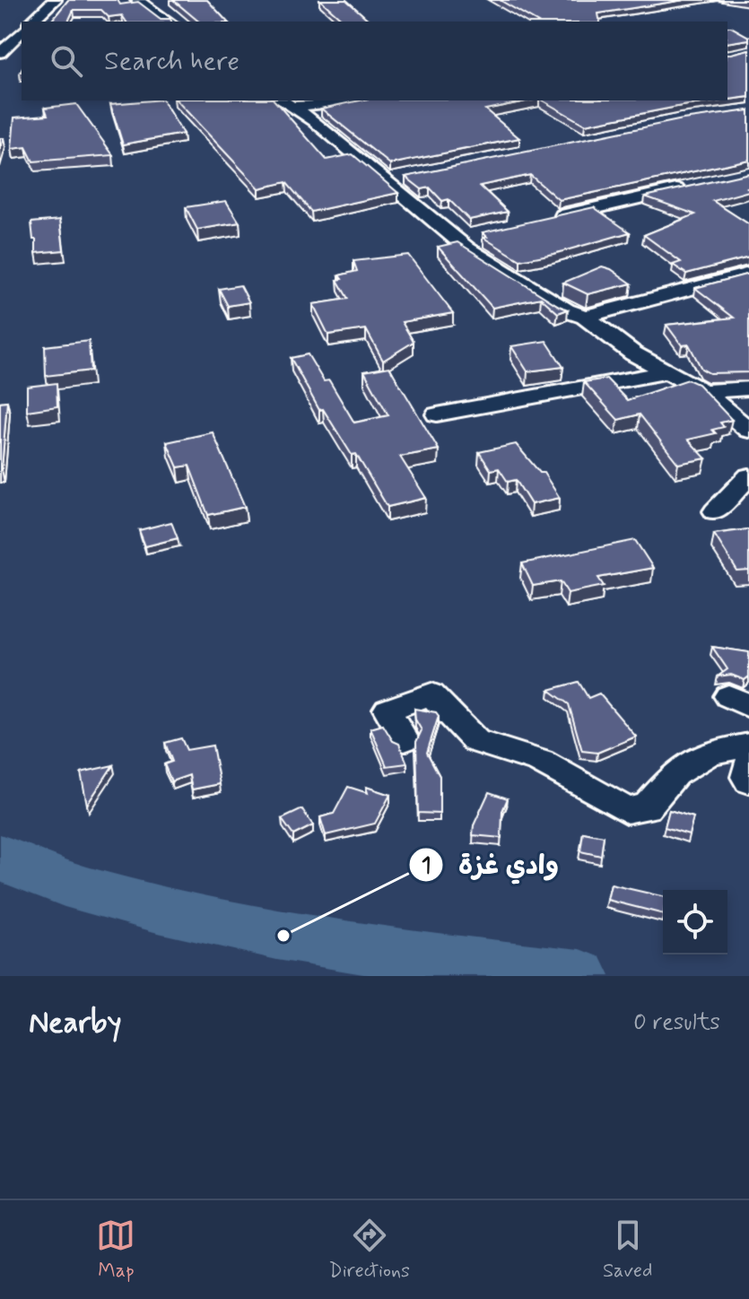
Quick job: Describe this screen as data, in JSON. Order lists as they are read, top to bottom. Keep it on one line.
{"places":["وادي غزة"],"page":{"search":"Search here","heading":["Nearby","0 results"],"nav":["Map","Directions","Saved"]}}
